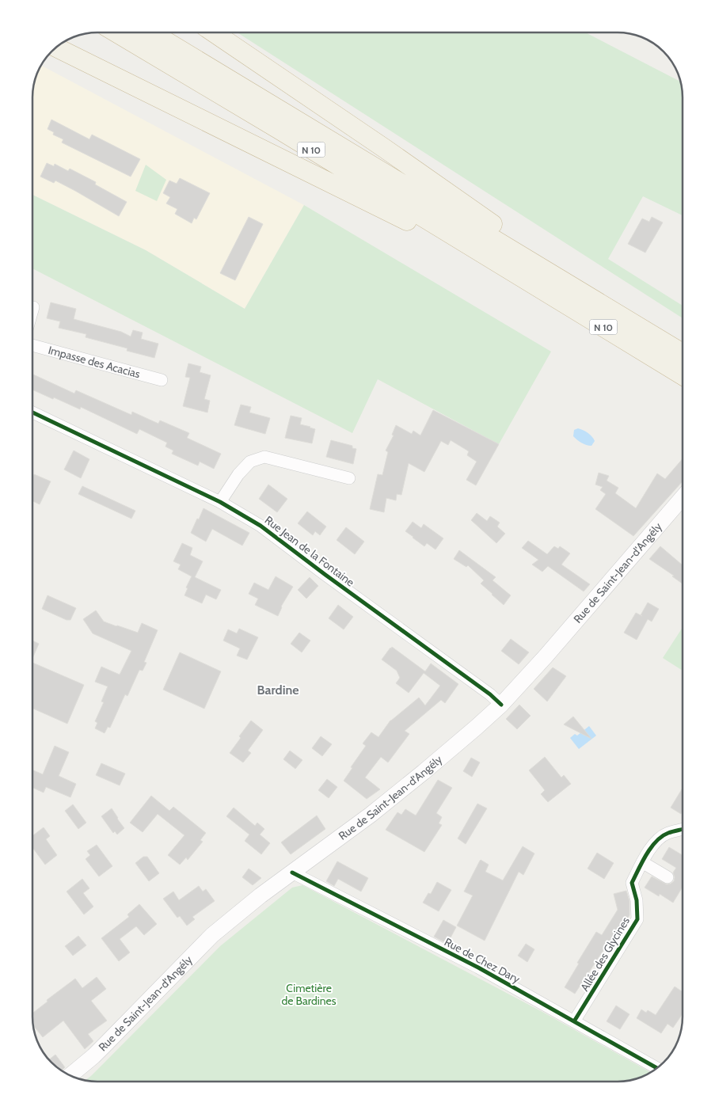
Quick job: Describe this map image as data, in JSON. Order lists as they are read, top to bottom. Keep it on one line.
{"streets":{"highway":["N 10"],"main road":["Rue de Saint-Jean-d'Angély"],"street":["Impasse des Acacias","Rue Jean de la Fontaine","Allée des Glycines","Rue de Chez Dary"]},"crossings":[["Rue Jean de la Fontaine","Rue de Saint-Jean-d'Angély"],["Rue de Saint-Jean-d'Angély","Rue de Chez Dary"],["Allée des Glycines","Rue de Chez Dary"]],"districts":["Bardine"],"parks":["Cimetière de Bardines"]}
